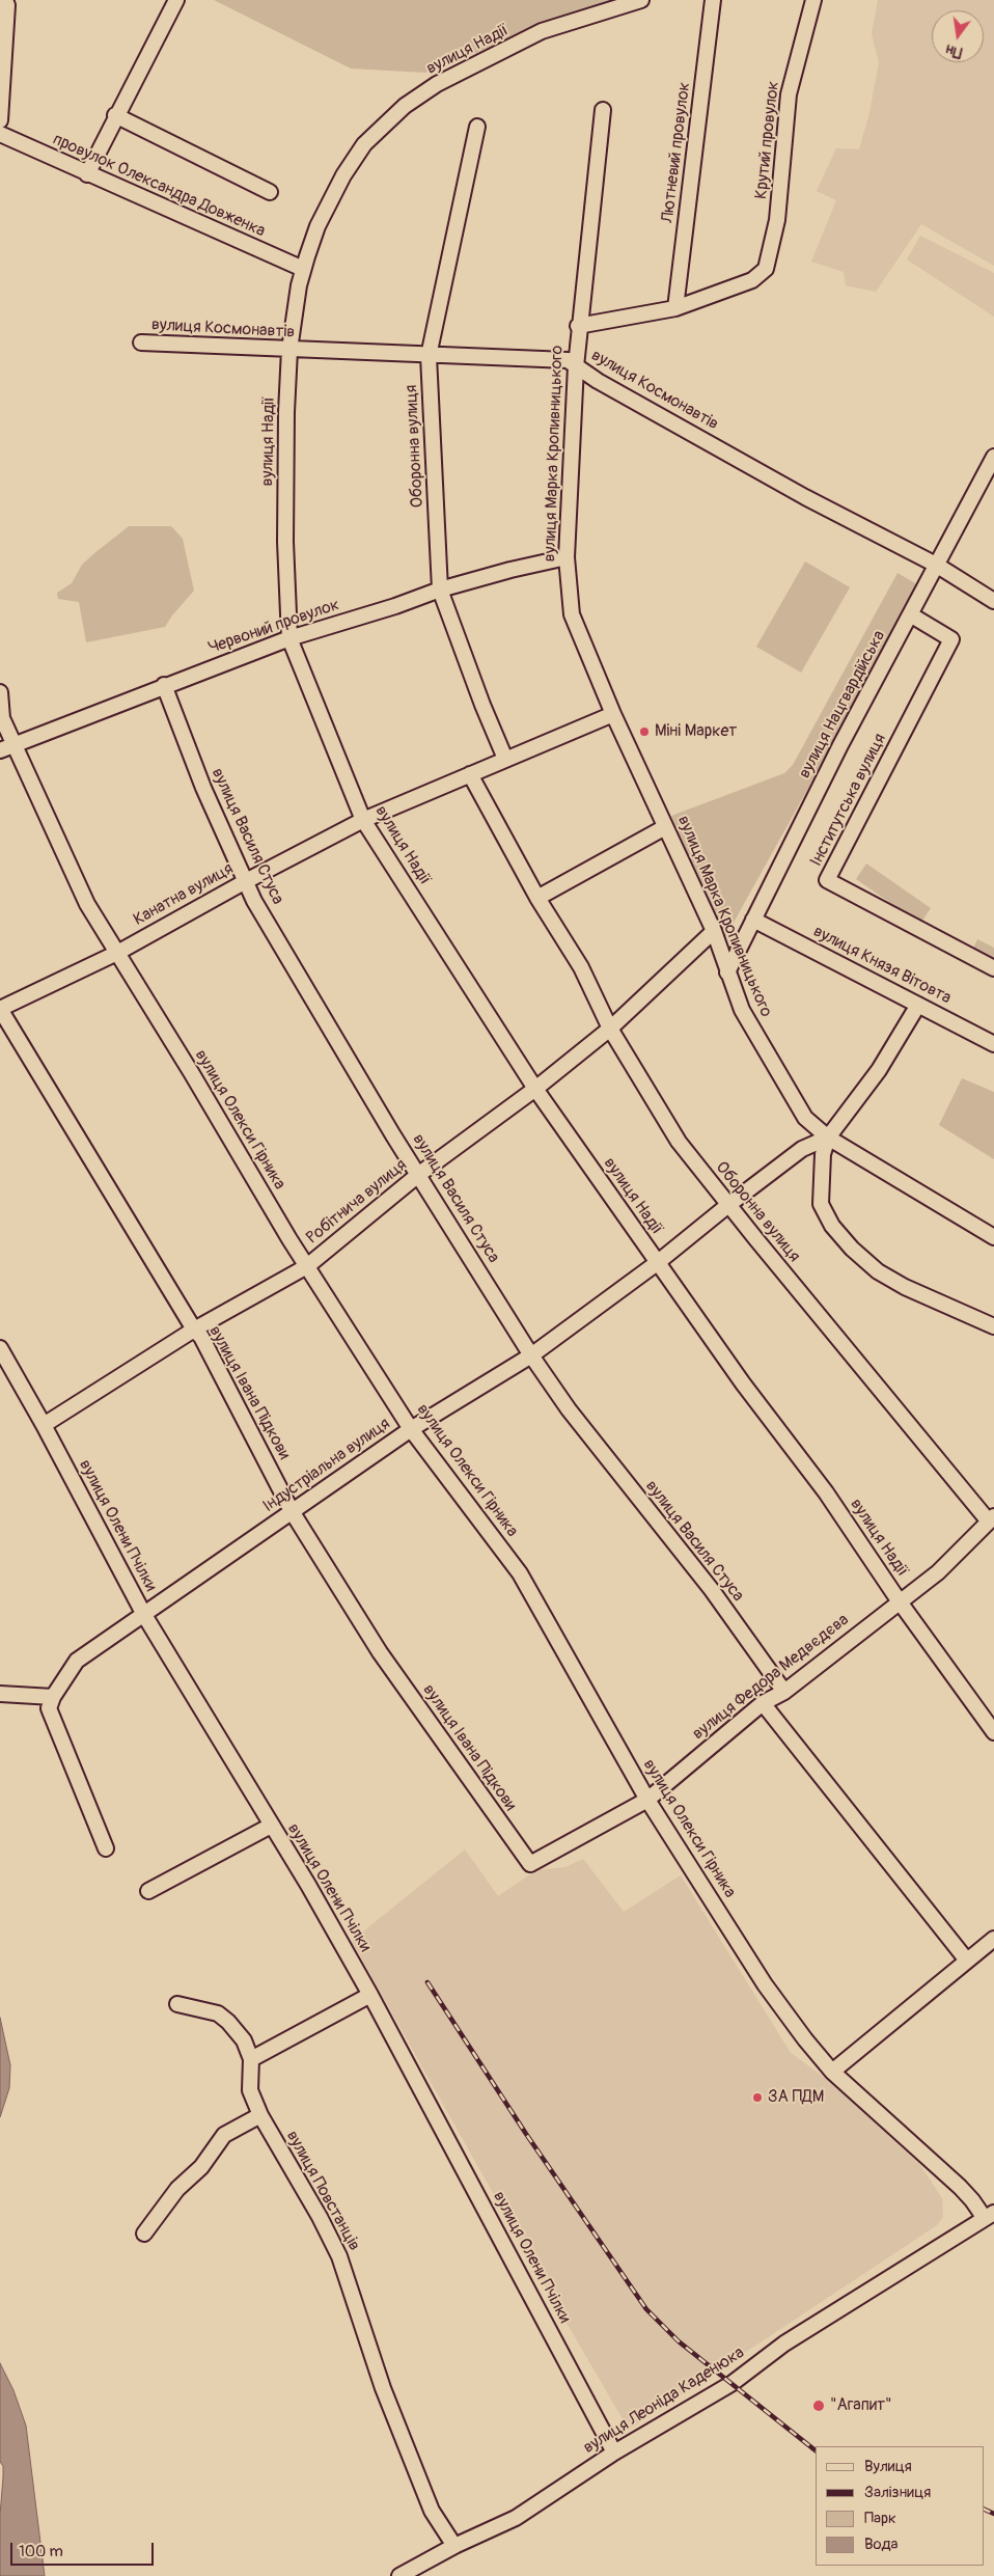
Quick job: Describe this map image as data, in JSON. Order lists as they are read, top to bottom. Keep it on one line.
{"streets":{"street":["вулиця Надії","Крутий провулок","Лютневий провулок","провулок Олександра Довженка","вулиця Космонавтів","Оборонна вулиця","вулиця Марка Кропивницького","Червоний провулок","вулиця Нацгвардійська","Інститутська вулиця","вулиця Василя Стуса","Канатна вулиця","вулиця Князя Вітовта","вулиця Олекси Гірника","Робітнича вулиця","вулиця Івана Підкови","Індустріальна вулиця","вулиця Олени Пчілки","вулиця Федора Медвєдєва","вулиця Повстанців","вулиця Леоніда Каденюка"]},"crossings":[["вулиця Надії","провулок Олександра Довженка"],["вулиця Надії","вулиця Космонавтів"],["вулиця Надії","Червоний провулок"],["вулиця Надії","Канатна вулиця"],["вулиця Надії","Робітнича вулиця"],["вулиця Надії","Індустріальна вулиця"],["вулиця Надії","вулиця Федора Медвєдєва"],["Крутий провулок","Лютневий провулок"],["вулиця Космонавтів","Оборонна вулиця"],["вулиця Космонавтів","вулиця Марка Кропивницького"],["вулиця Космонавтів","вулиця Нацгвардійська"],["Оборонна вулиця","Червоний провулок"],["Оборонна вулиця","Канатна вулиця"],["Оборонна вулиця","Робітнича вулиця"],["Оборонна вулиця","Індустріальна вулиця"],["Оборонна вулиця","вулиця Федора Медвєдєва"],["вулиця Марка Кропивницького","Червоний провулок"],["вулиця Марка Кропивницького","вулиця Нацгвардійська"],["вулиця Марка Кропивницького","Канатна вулиця"],["вулиця Марка Кропивницького","Робітнича вулиця"],["вулиця Марка Кропивницького","Індустріальна вулиця"],["Червоний провулок","вулиця Василя Стуса"],["Червоний провулок","вулиця Олекси Гірника"],["вулиця Нацгвардійська","Інститутська вулиця"],["вулиця Нацгвардійська","вулиця Князя Вітовта"],["вулиця Василя Стуса","Канатна вулиця"],["вулиця Василя Стуса","Робітнича вулиця"],["вулиця Василя Стуса","Індустріальна вулиця"],["вулиця Василя Стуса","вулиця Федора Медвєдєва"],["Канатна вулиця","вулиця Олекси Гірника"],["Канатна вулиця","вулиця Івана Підкови"],["вулиця Олекси Гірника","Робітнича вулиця"],["вулиця Олекси Гірника","Індустріальна вулиця"],["вулиця Олекси Гірника","вулиця Федора Медвєдєва"],["вулиця Олекси Гірника","вулиця Леоніда Каденюка"],["Робітнича вулиця","вулиця Івана Підкови"],["Робітнича вулиця","вулиця Олени Пчілки"],["вулиця Івана Підкови","Індустріальна вулиця"],["вулиця Івана Підкови","вулиця Федора Медвєдєва"],["Індустріальна вулиця","вулиця Олени Пчілки"],["вулиця Олени Пчілки","вулиця Леоніда Каденюка"],["вулиця Повстанців","вулиця Леоніда Каденюка"]],"places":["Міні Маркет","ЗА ПДМ","\"Агапит\""],"legend":["Вулиця","Залізниця","Парк","Вода"],"scale_bar":"100 m","north":"bottom"}
